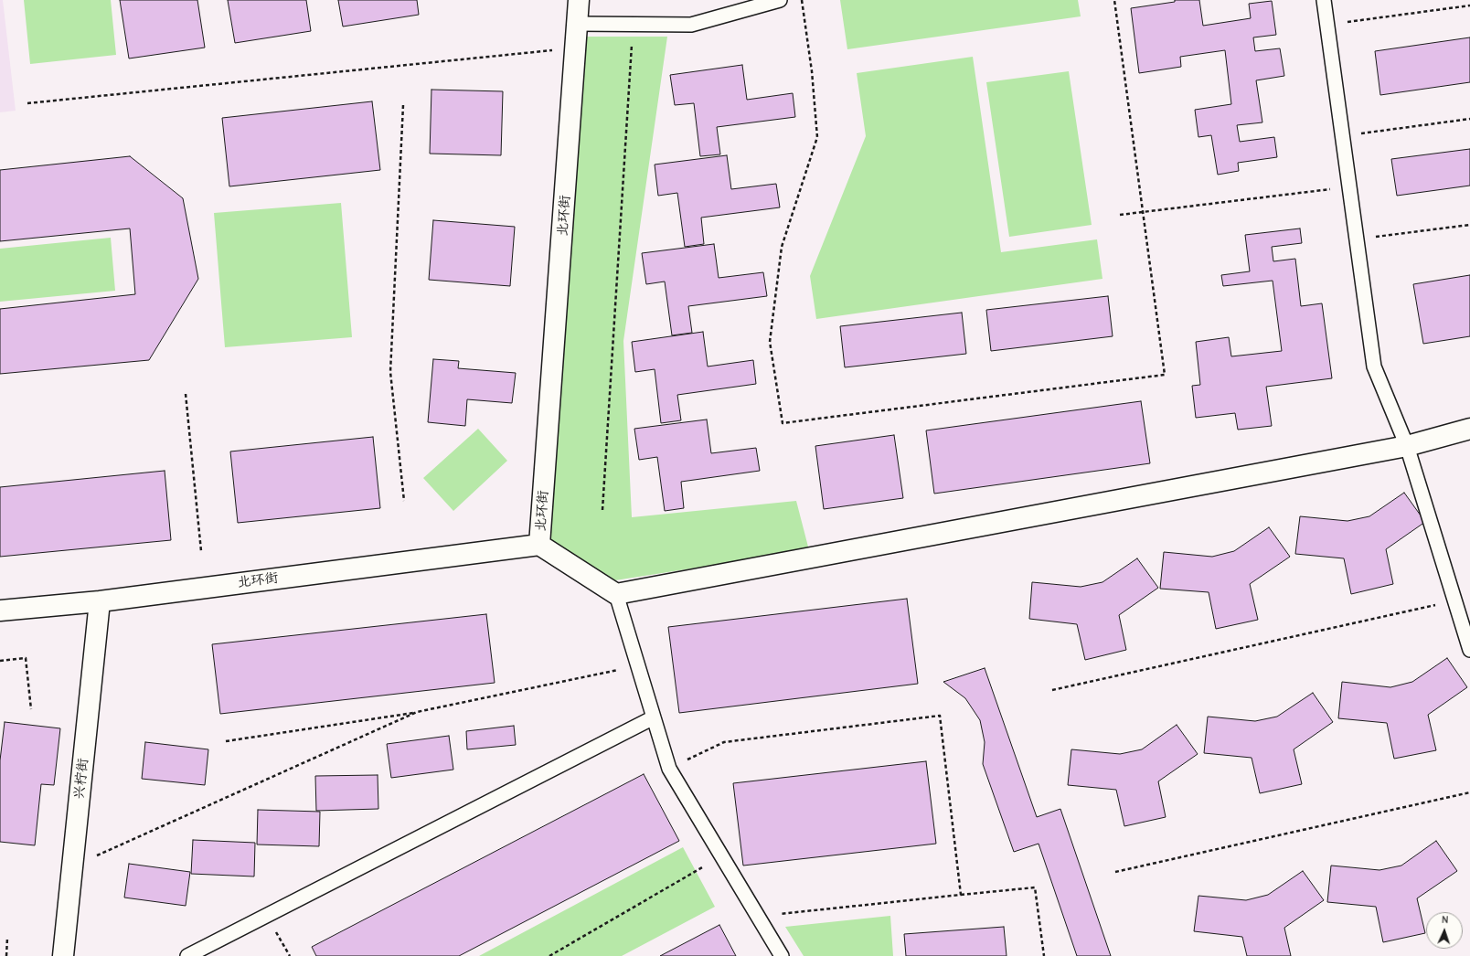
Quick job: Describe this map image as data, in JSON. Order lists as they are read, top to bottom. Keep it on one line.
{"streets":{"street":["北环街","兴柠街"]},"crossings":[["北环街","兴柠街"]],"north":"top"}
